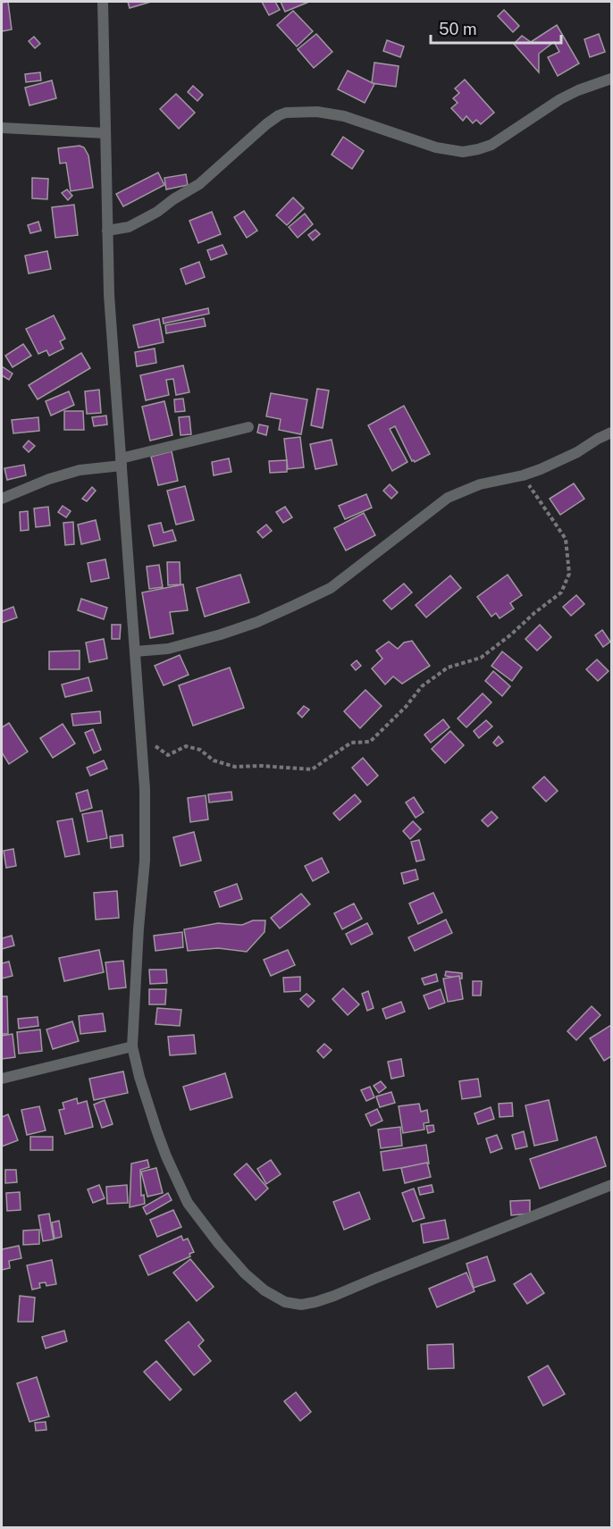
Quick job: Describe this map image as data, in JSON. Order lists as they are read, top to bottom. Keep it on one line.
{"scale_bar":"50 m"}
